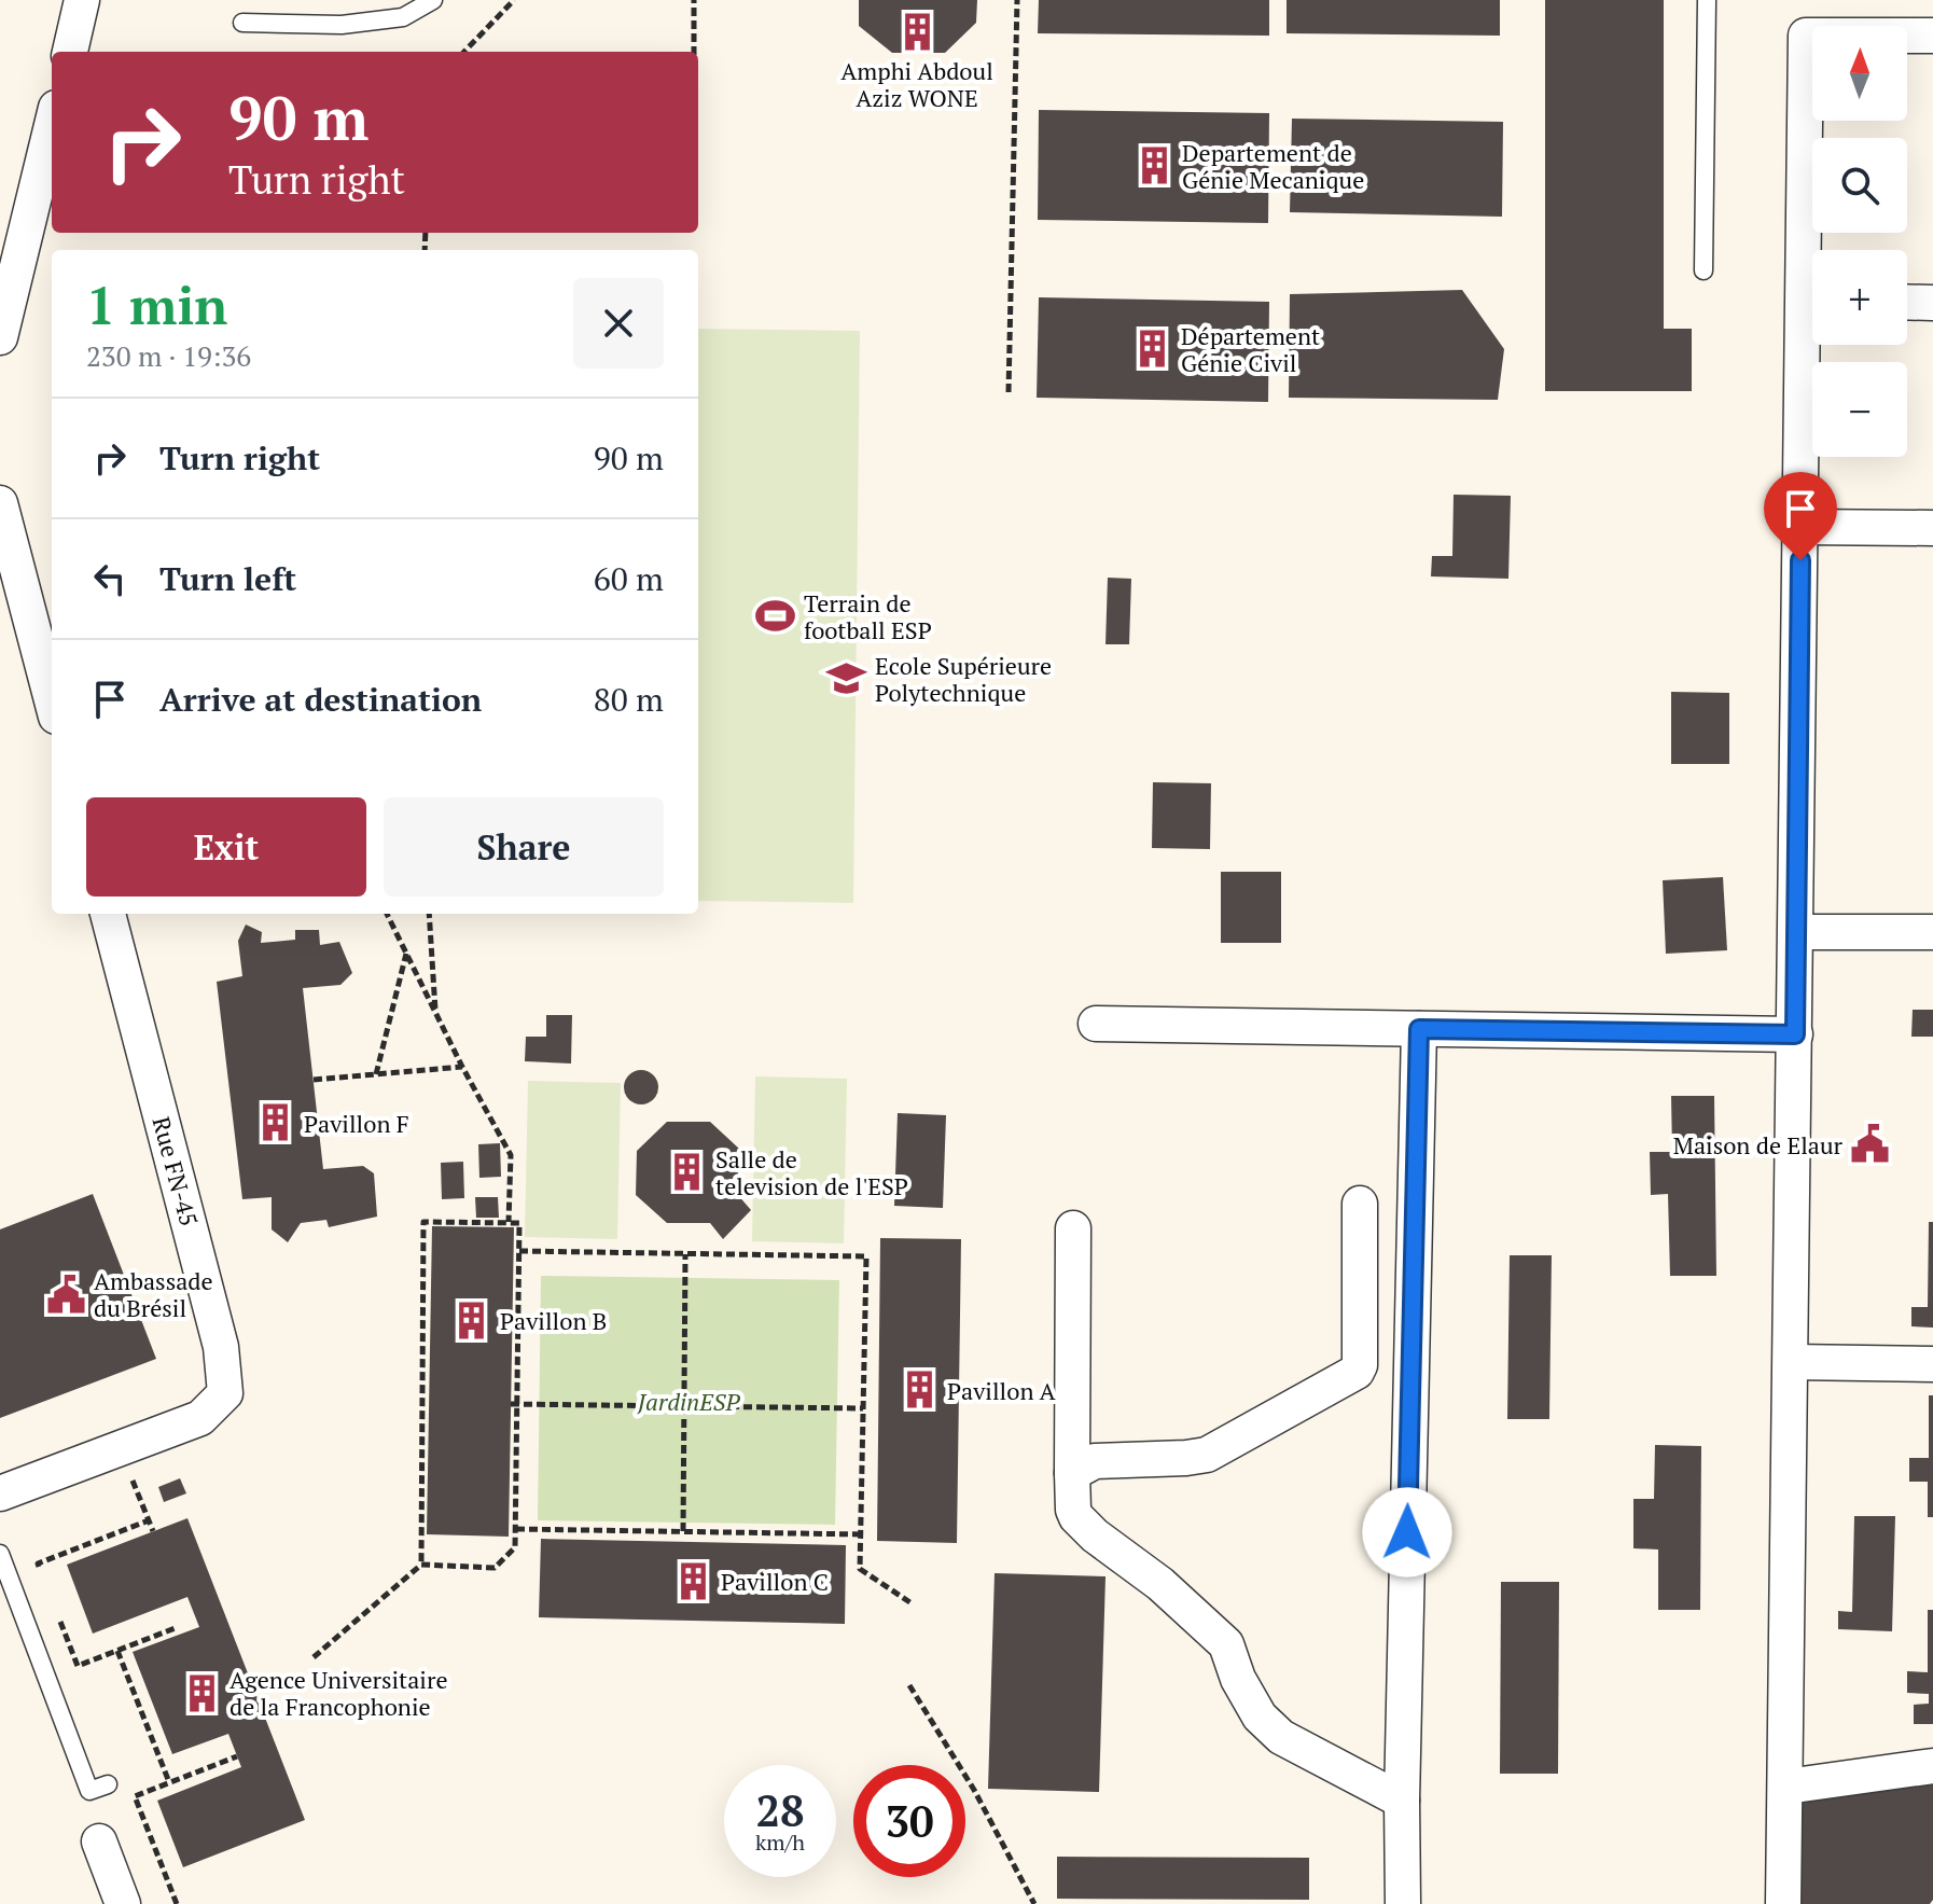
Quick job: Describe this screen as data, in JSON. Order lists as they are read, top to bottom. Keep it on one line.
{"streets":{"street":["Rue FN-45"]},"parks":["JardinESP"],"places":{"building":["Amphi Abdoul Aziz WONE","Departement de Génie Mecanique","Département Génie Civil","Pavillon F","Salle de television de l'ESP","Pavillon B","Pavillon A","Pavillon C","Agence Universitaire de la Francophonie"],"sports":["Terrain de football ESP"],"school or university":["Ecole Supérieure Polytechnique"],"public building":["Maison de Elaur","Ambassade du Brésil"]},"north":"top","page":{"map_buttons":["+","−"],"turn":["90 m","Turn right"],"heading":["1 min","230 m · 19:36"],"list":[{"name":"Turn right","value":"90 m"},{"name":"Turn left","value":"60 m"},{"name":"Arrive at destination","value":"80 m"}],"buttons":["Exit","Share"],"speed":"28 km/h","limit":"30"}}
